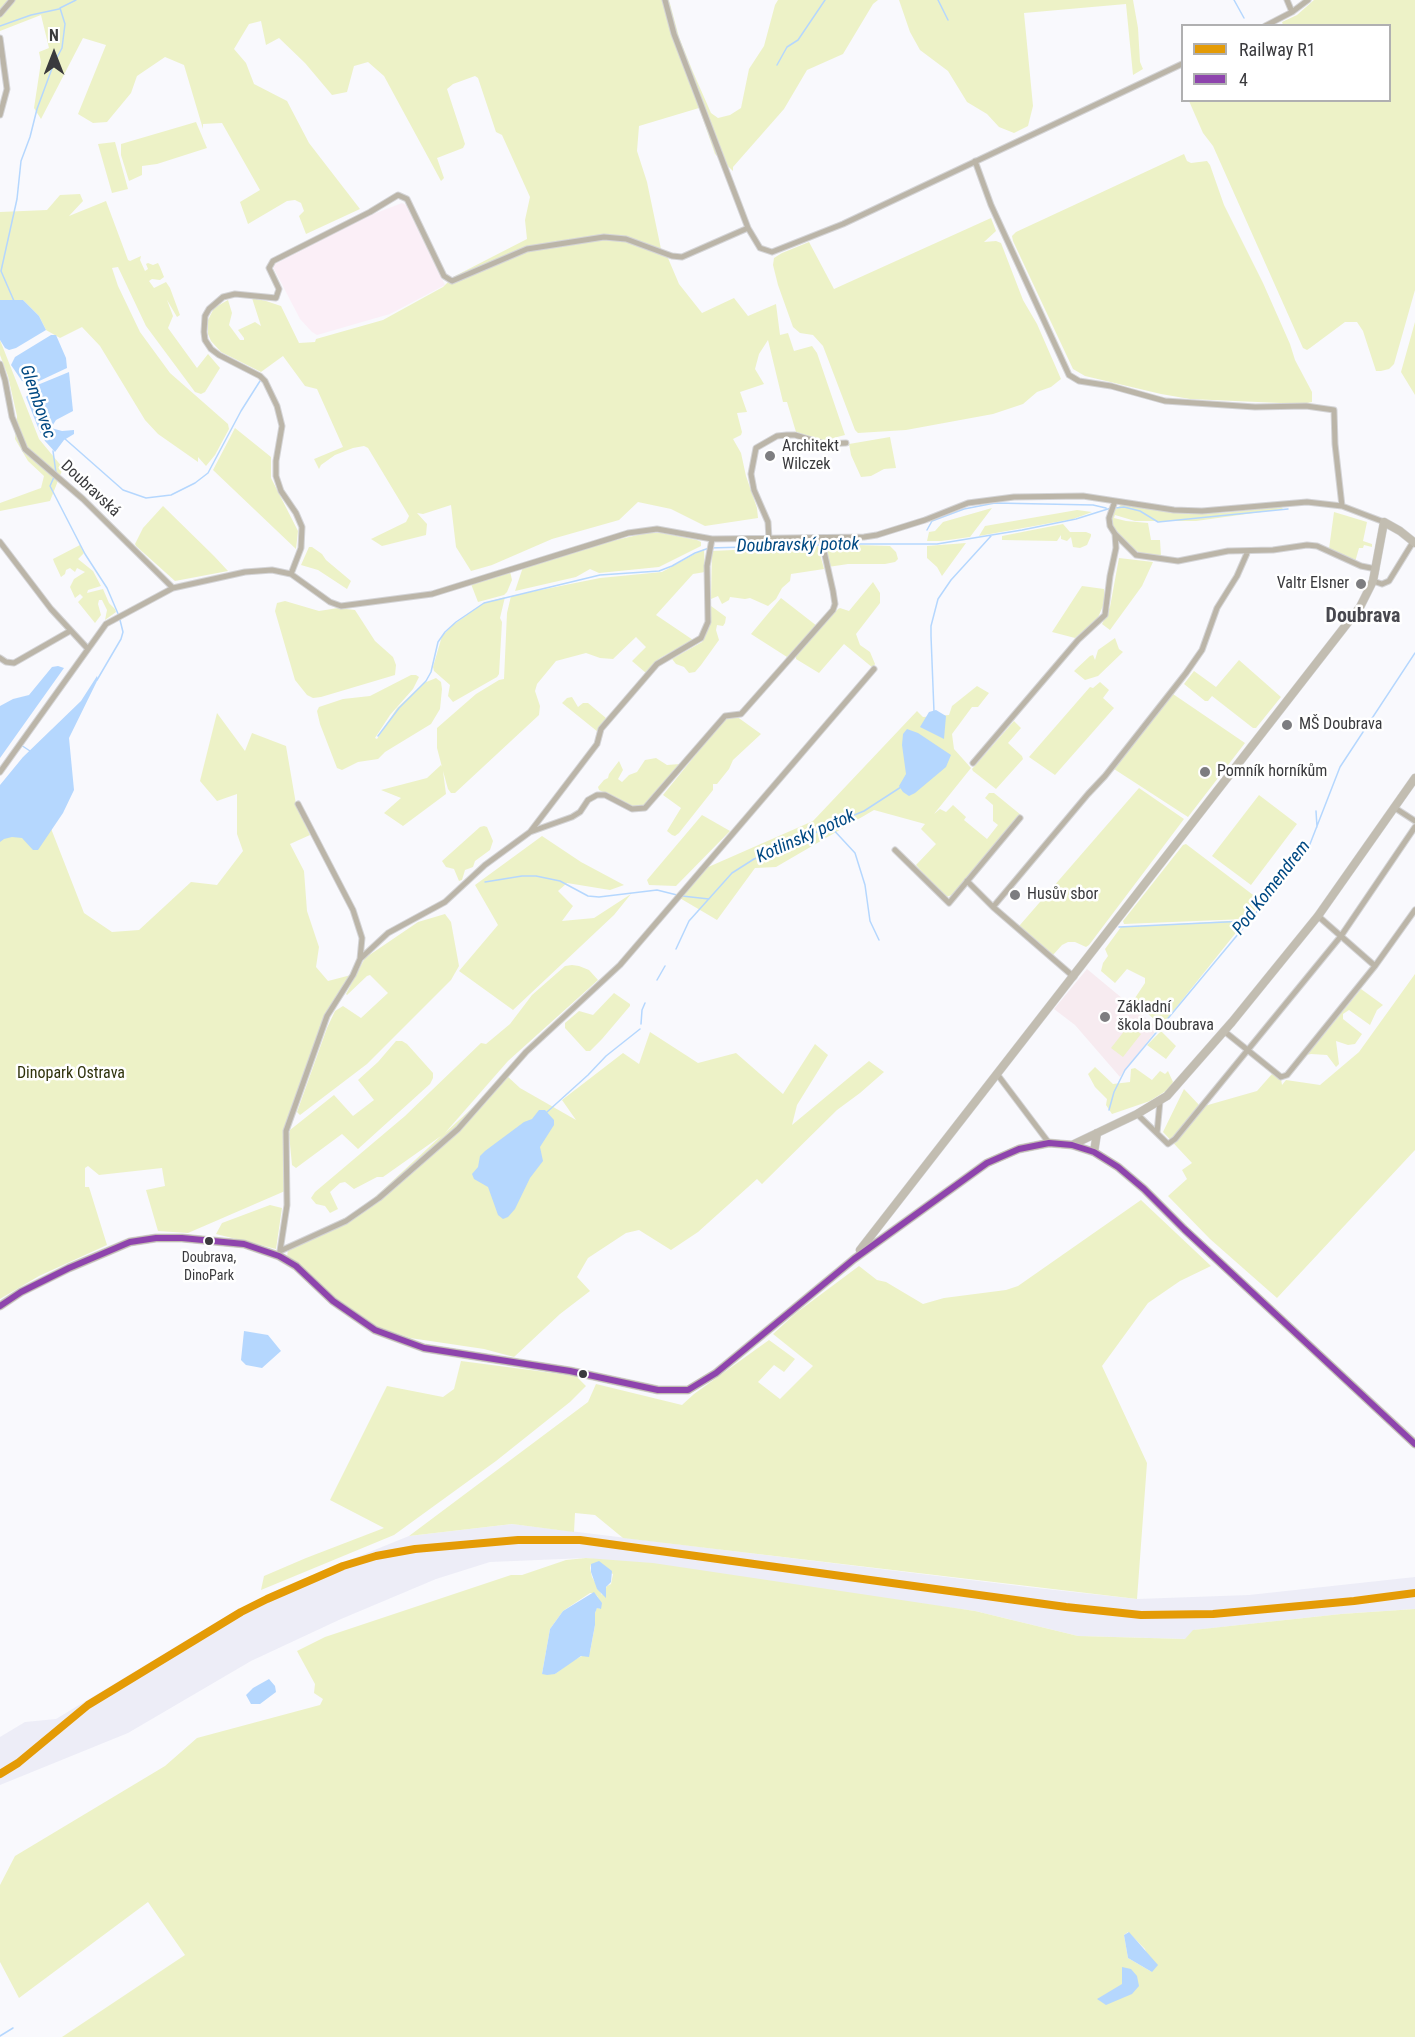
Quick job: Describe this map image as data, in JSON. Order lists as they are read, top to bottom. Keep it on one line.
{"streets":{"street":["Doubravská"]},"districts":["Doubrava"],"water":["Glembovec","Doubravský potok","Kotlinský potok","Pod Komendrem"],"parks":["Dinopark Ostrava"],"places":["Architekt Wilczek","Valtr Elsner","MŠ Doubrava","Pomník horníkům","Husův sbor","Základní škola Doubrava","Doubrava, DinoPark"],"lines":["transit line 4","rail line R1"],"legend":["Railway R1","4"],"north":"top"}
